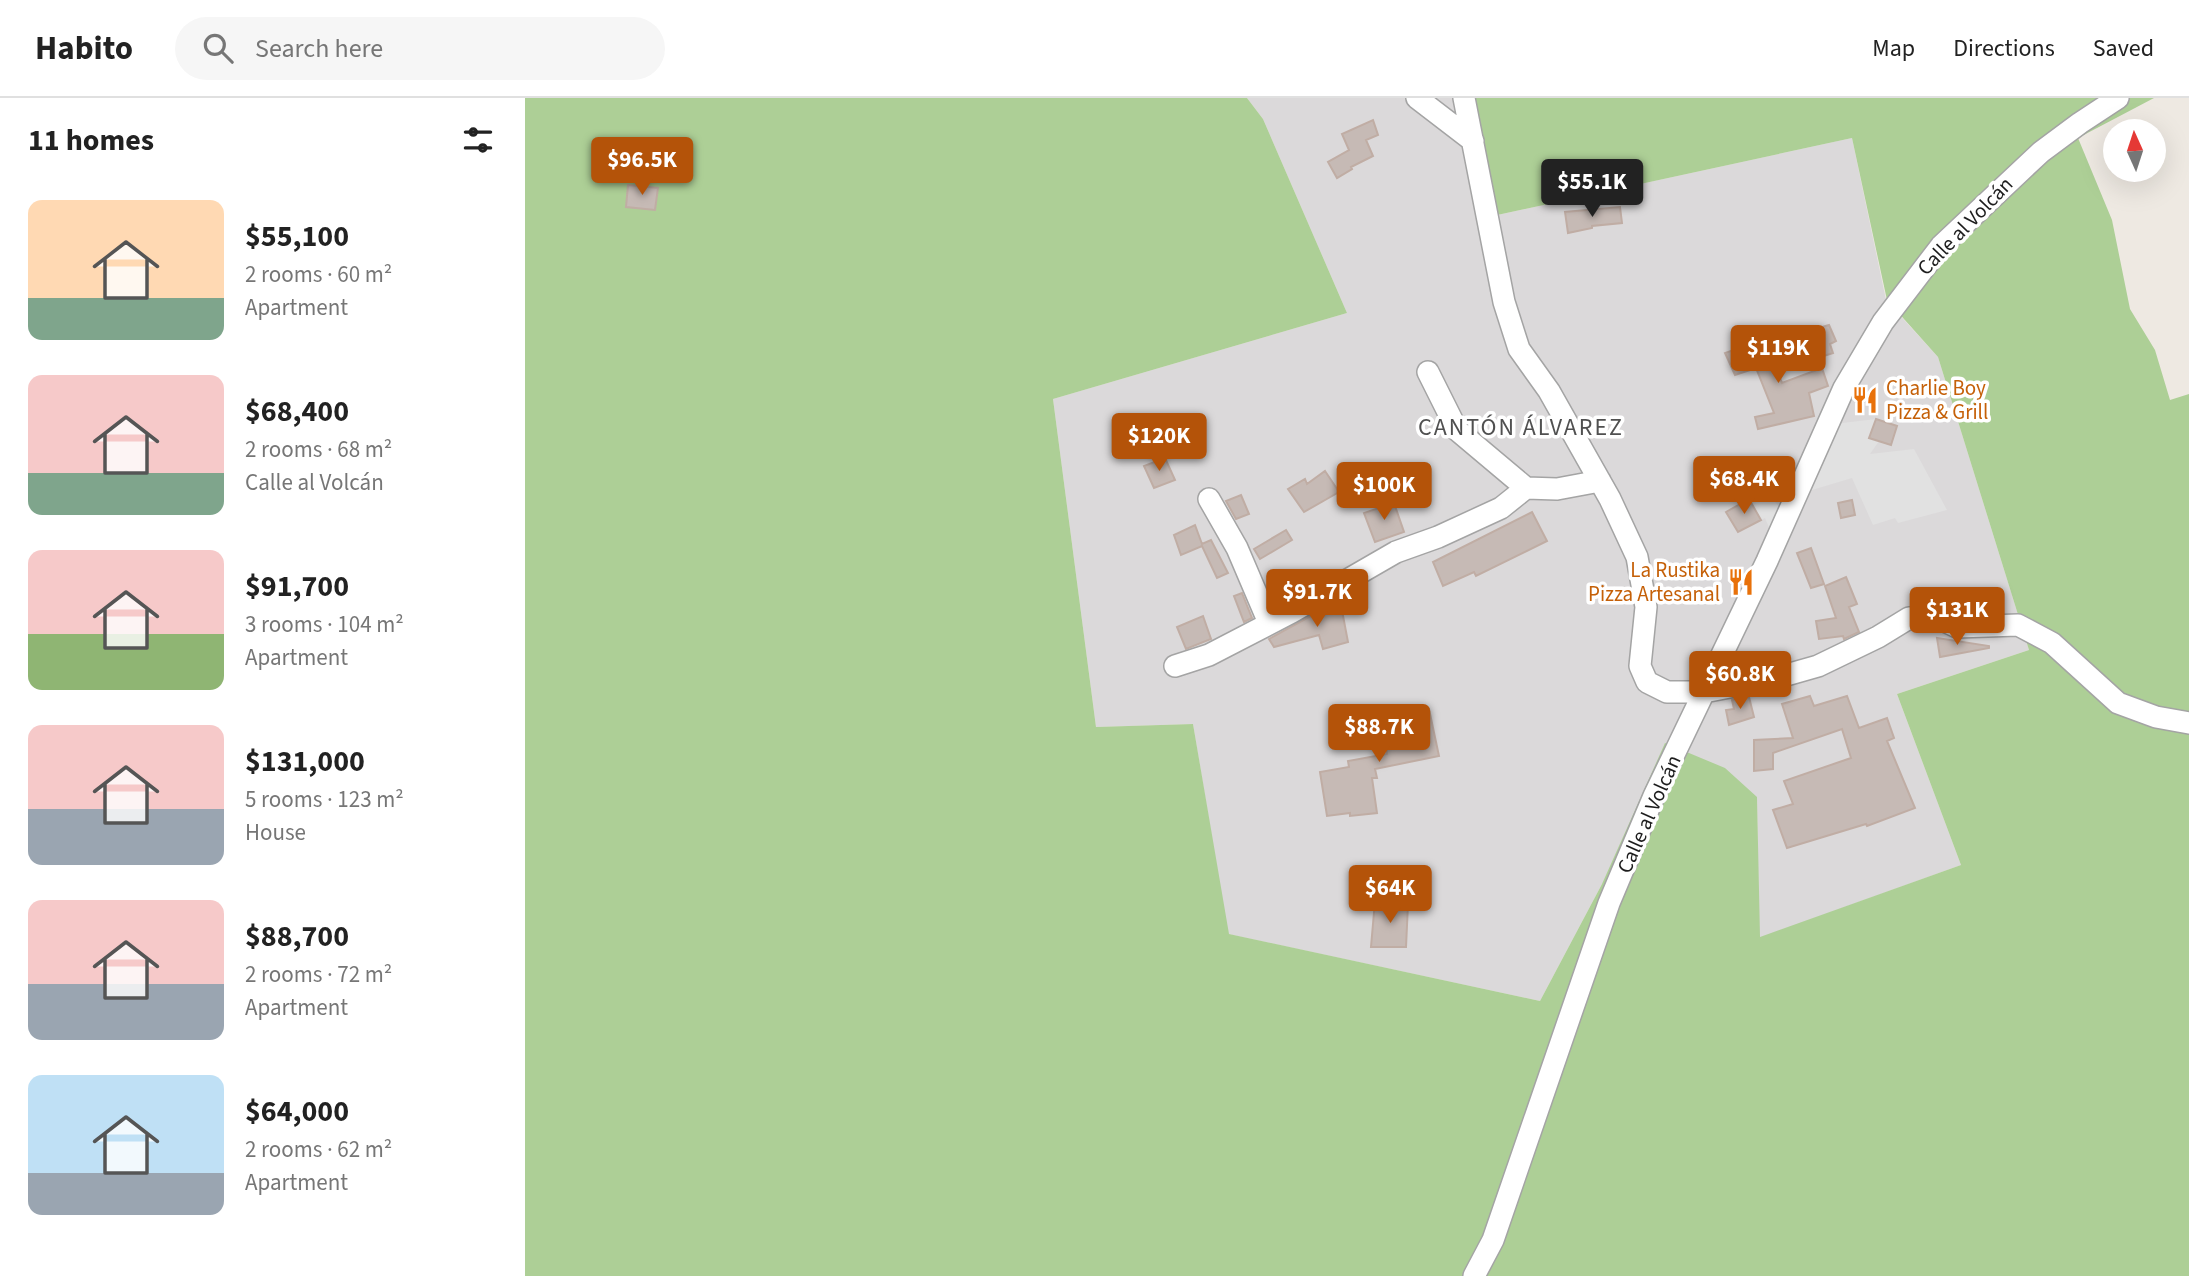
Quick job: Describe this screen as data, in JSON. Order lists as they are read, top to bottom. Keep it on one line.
{"streets":{"street":["Calle al Volcán"]},"districts":["CANTÓN ÁLVAREZ"],"places":{"restaurant":["Charlie Boy Pizza & Grill","La Rustika Pizza Artesanal"]},"north":"top","page":{"header":"Habito","search":"Search here","nav":["Map","Directions","Saved"],"heading":"11 homes","price":["$96.5K","$55.1K","$119K","$120K","$68.4K","$100K","$91.7K","$131K","$60.8K","$88.7K","$64K"],"list":[{"name":"$55,100","note":"2 rooms · 60 m² · Apartment"},{"name":"$68,400","note":"2 rooms · 68 m² · Calle al Volcán"},{"name":"$91,700","note":"3 rooms · 104 m² · Apartment"},{"name":"$131,000","note":"5 rooms · 123 m² · House"},{"name":"$88,700","note":"2 rooms · 72 m² · Apartment"},{"name":"$64,000","note":"2 rooms · 62 m² · Apartment"}]}}
